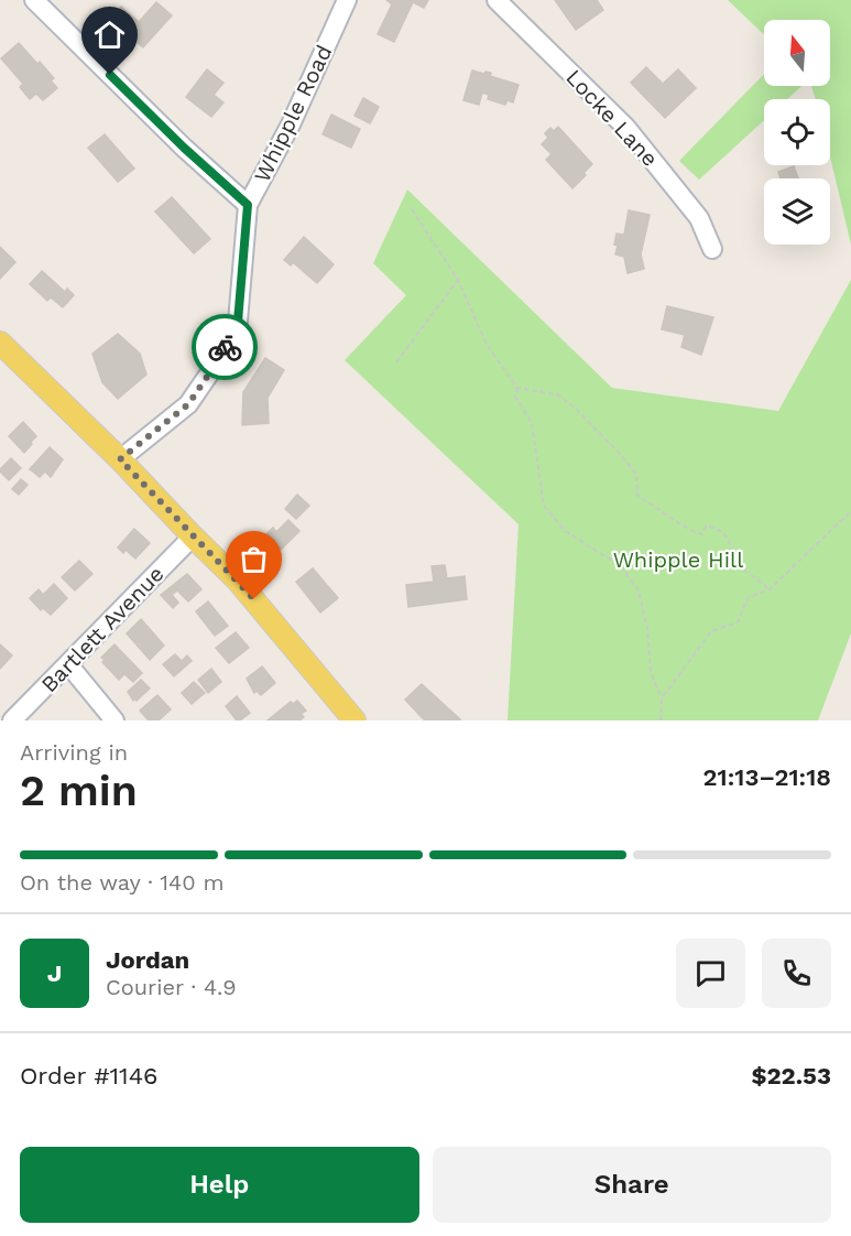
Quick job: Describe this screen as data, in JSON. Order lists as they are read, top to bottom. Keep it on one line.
{"streets":{"street":["Whipple Road","Locke Lane","Bartlett Avenue"]},"parks":["Whipple Hill"],"north":"top","page":{"heading":["2 min","Arriving in","21:13–21:18"],"panel":["Jordan","Courier · 4.9","Order #1146","$22.53"],"bar":"On the way · 140 m","round":"J","buttons":["Help","Share"]}}
